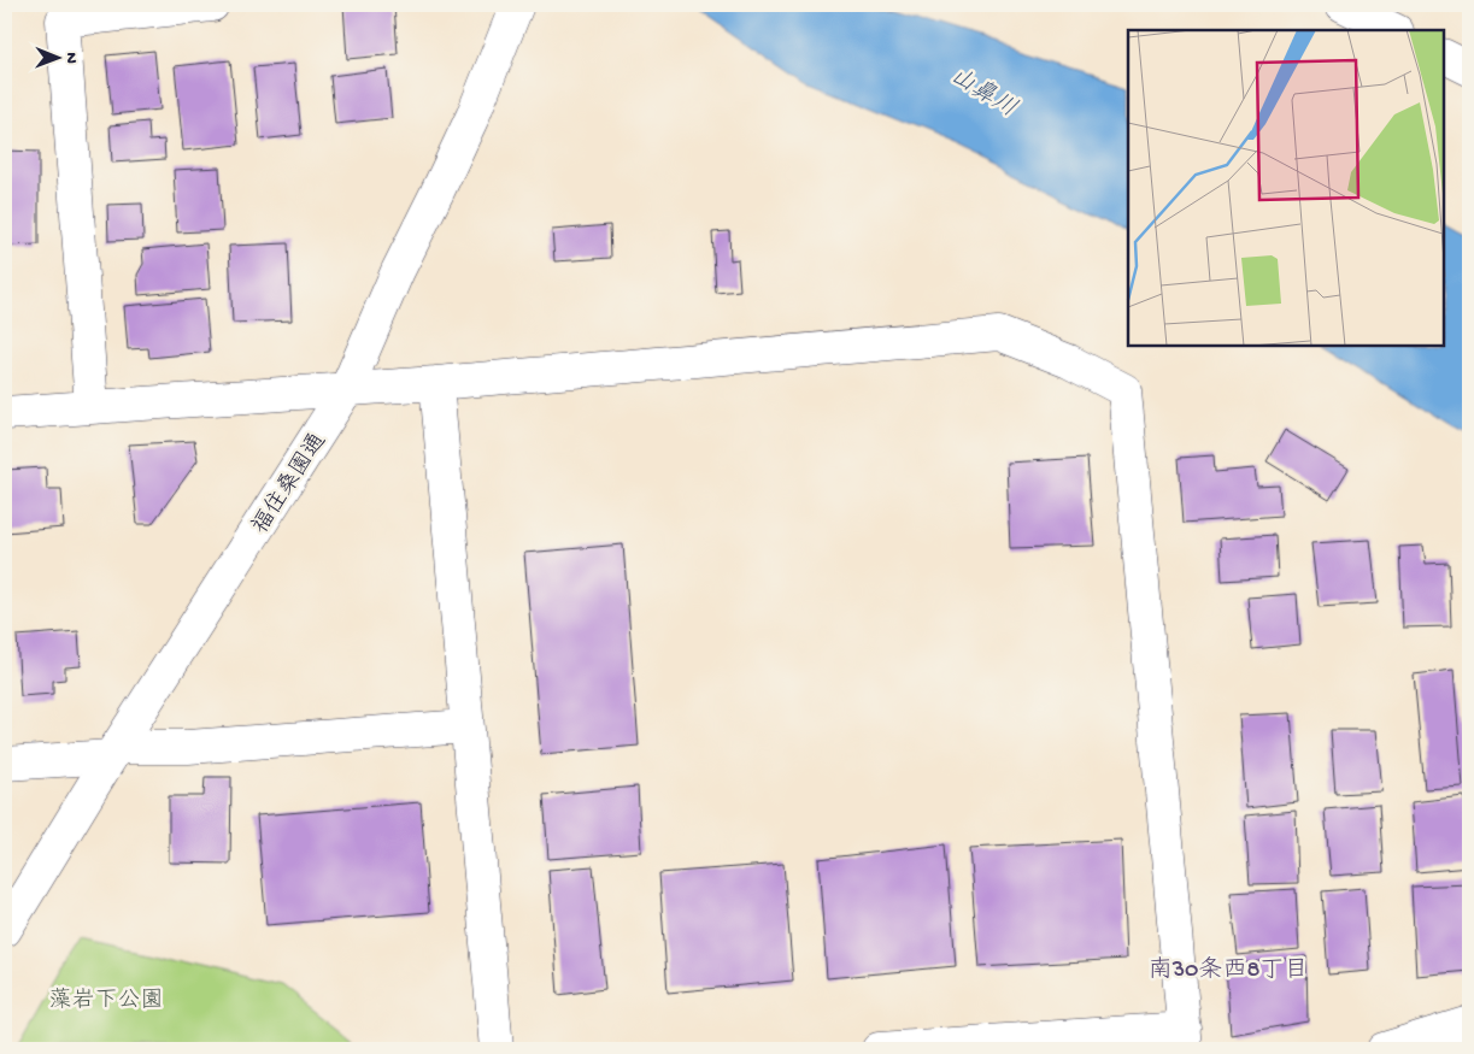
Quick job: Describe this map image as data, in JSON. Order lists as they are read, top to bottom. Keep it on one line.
{"streets":{"street":["福住桑園通"]},"districts":["南30条西8丁目"],"water":["山鼻川"],"parks":["藻岩下公園"],"north":"right"}
